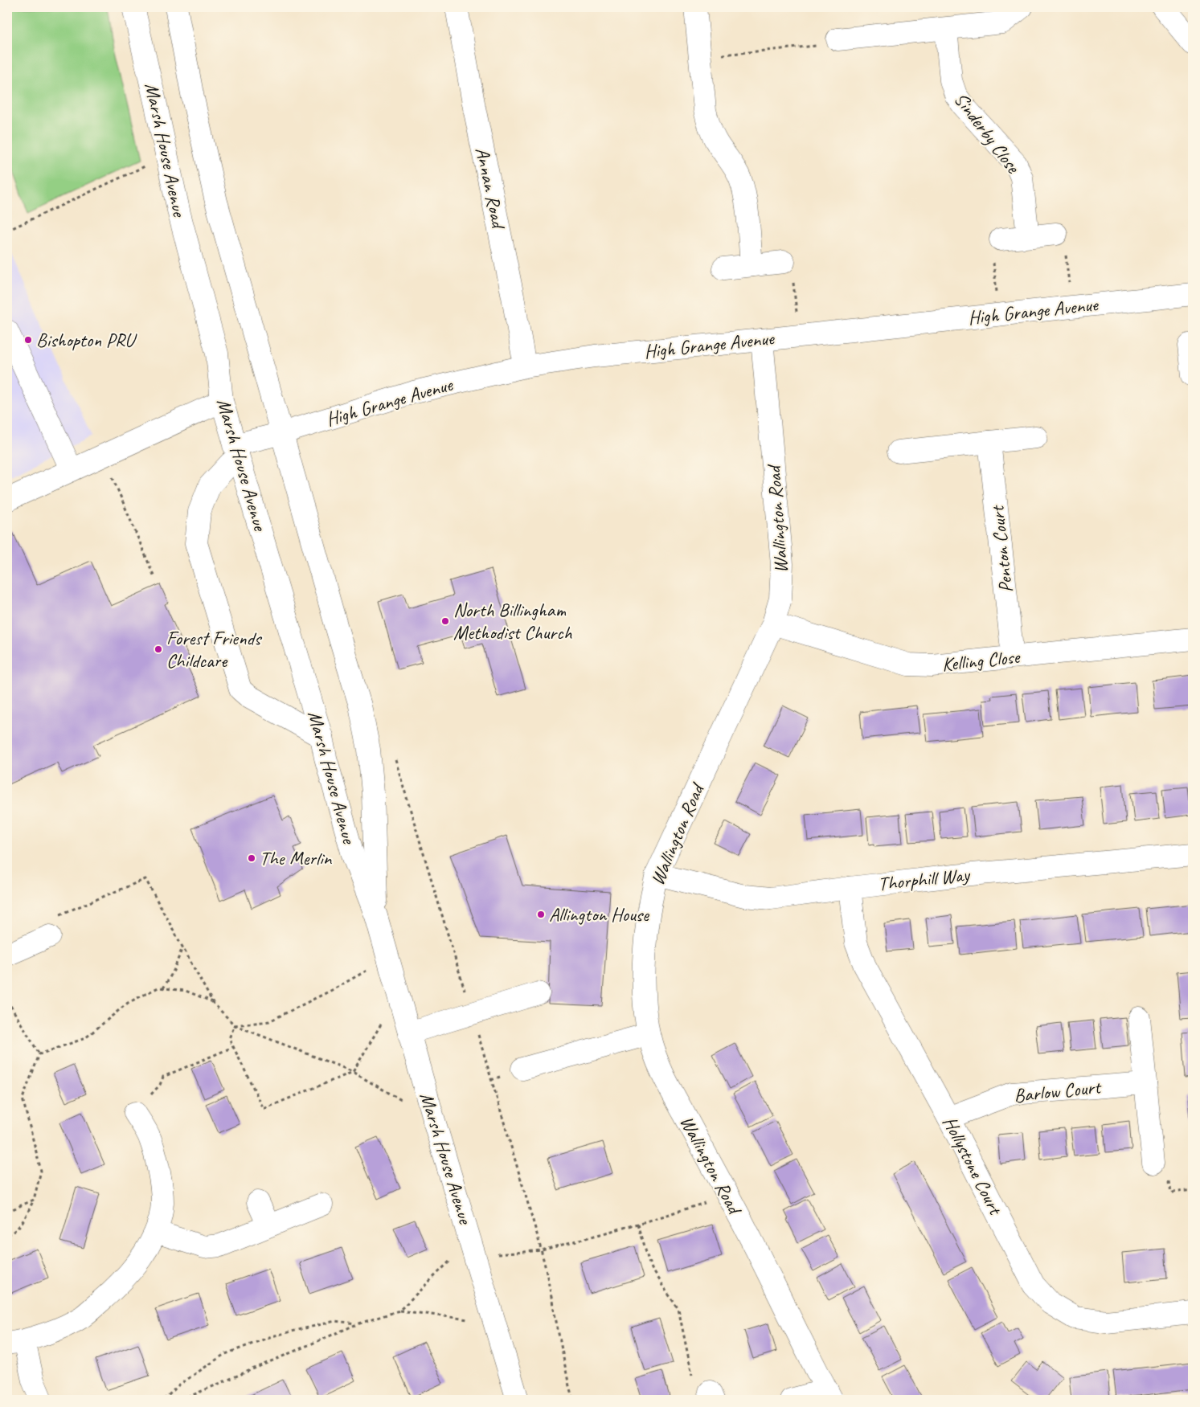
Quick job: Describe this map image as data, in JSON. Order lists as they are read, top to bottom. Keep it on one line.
{"streets":{"street":["Sinderby Close","Marsh House Avenue","Annan Road","High Grange Avenue","Wallington Road","Penton Court","Kelling Close","Thorphill Way","Barlow Court","Hollystone Court"]},"crossings":[["Marsh House Avenue","High Grange Avenue"],["Annan Road","High Grange Avenue"],["High Grange Avenue","Wallington Road"],["Wallington Road","Kelling Close"],["Wallington Road","Thorphill Way"],["Penton Court","Kelling Close"],["Thorphill Way","Hollystone Court"],["Barlow Court","Hollystone Court"]],"places":["Bishopton PRU","North Billingham Methodist Church","Forest Friends Childcare","The Merlin","Allington House"]}
